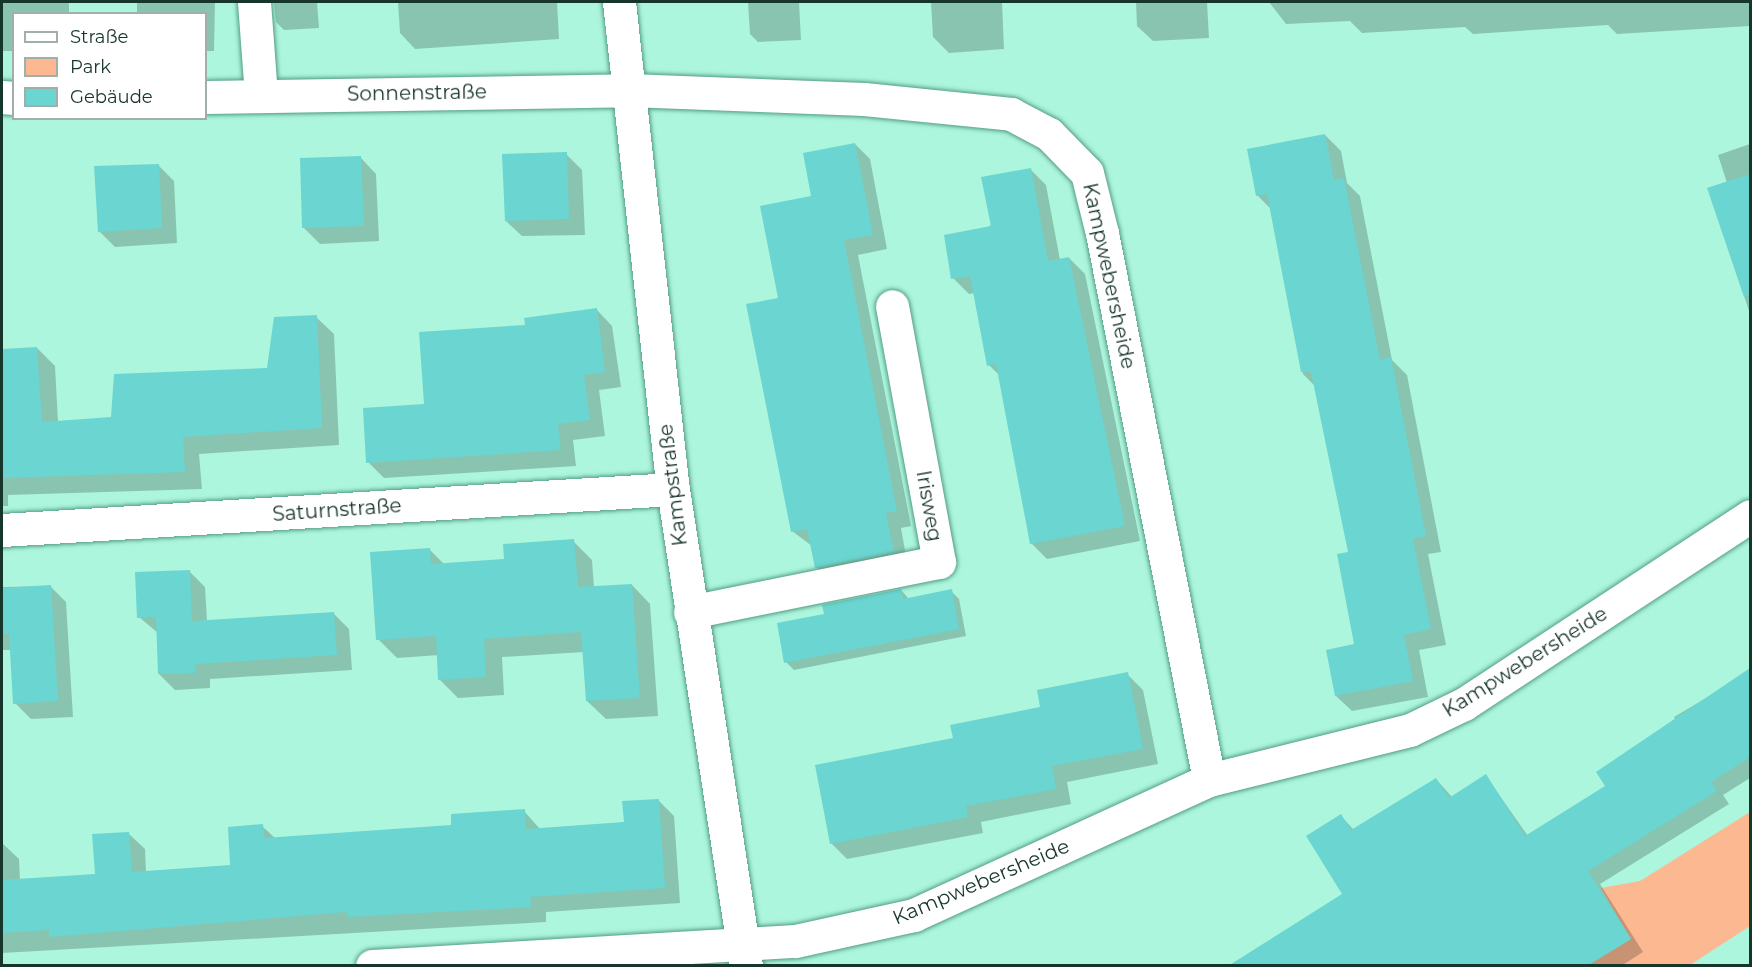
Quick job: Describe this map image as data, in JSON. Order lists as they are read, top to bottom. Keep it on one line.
{"streets":{"street":["Sonnenstraße","Kampwebersheide","Kampstraße","Irisweg","Saturnstraße"]},"crossings":[["Sonnenstraße","Kampwebersheide"],["Sonnenstraße","Kampstraße"],["Kampwebersheide","Kampstraße"],["Kampstraße","Irisweg"],["Kampstraße","Saturnstraße"]],"legend":["Straße","Park","Gebäude"]}
